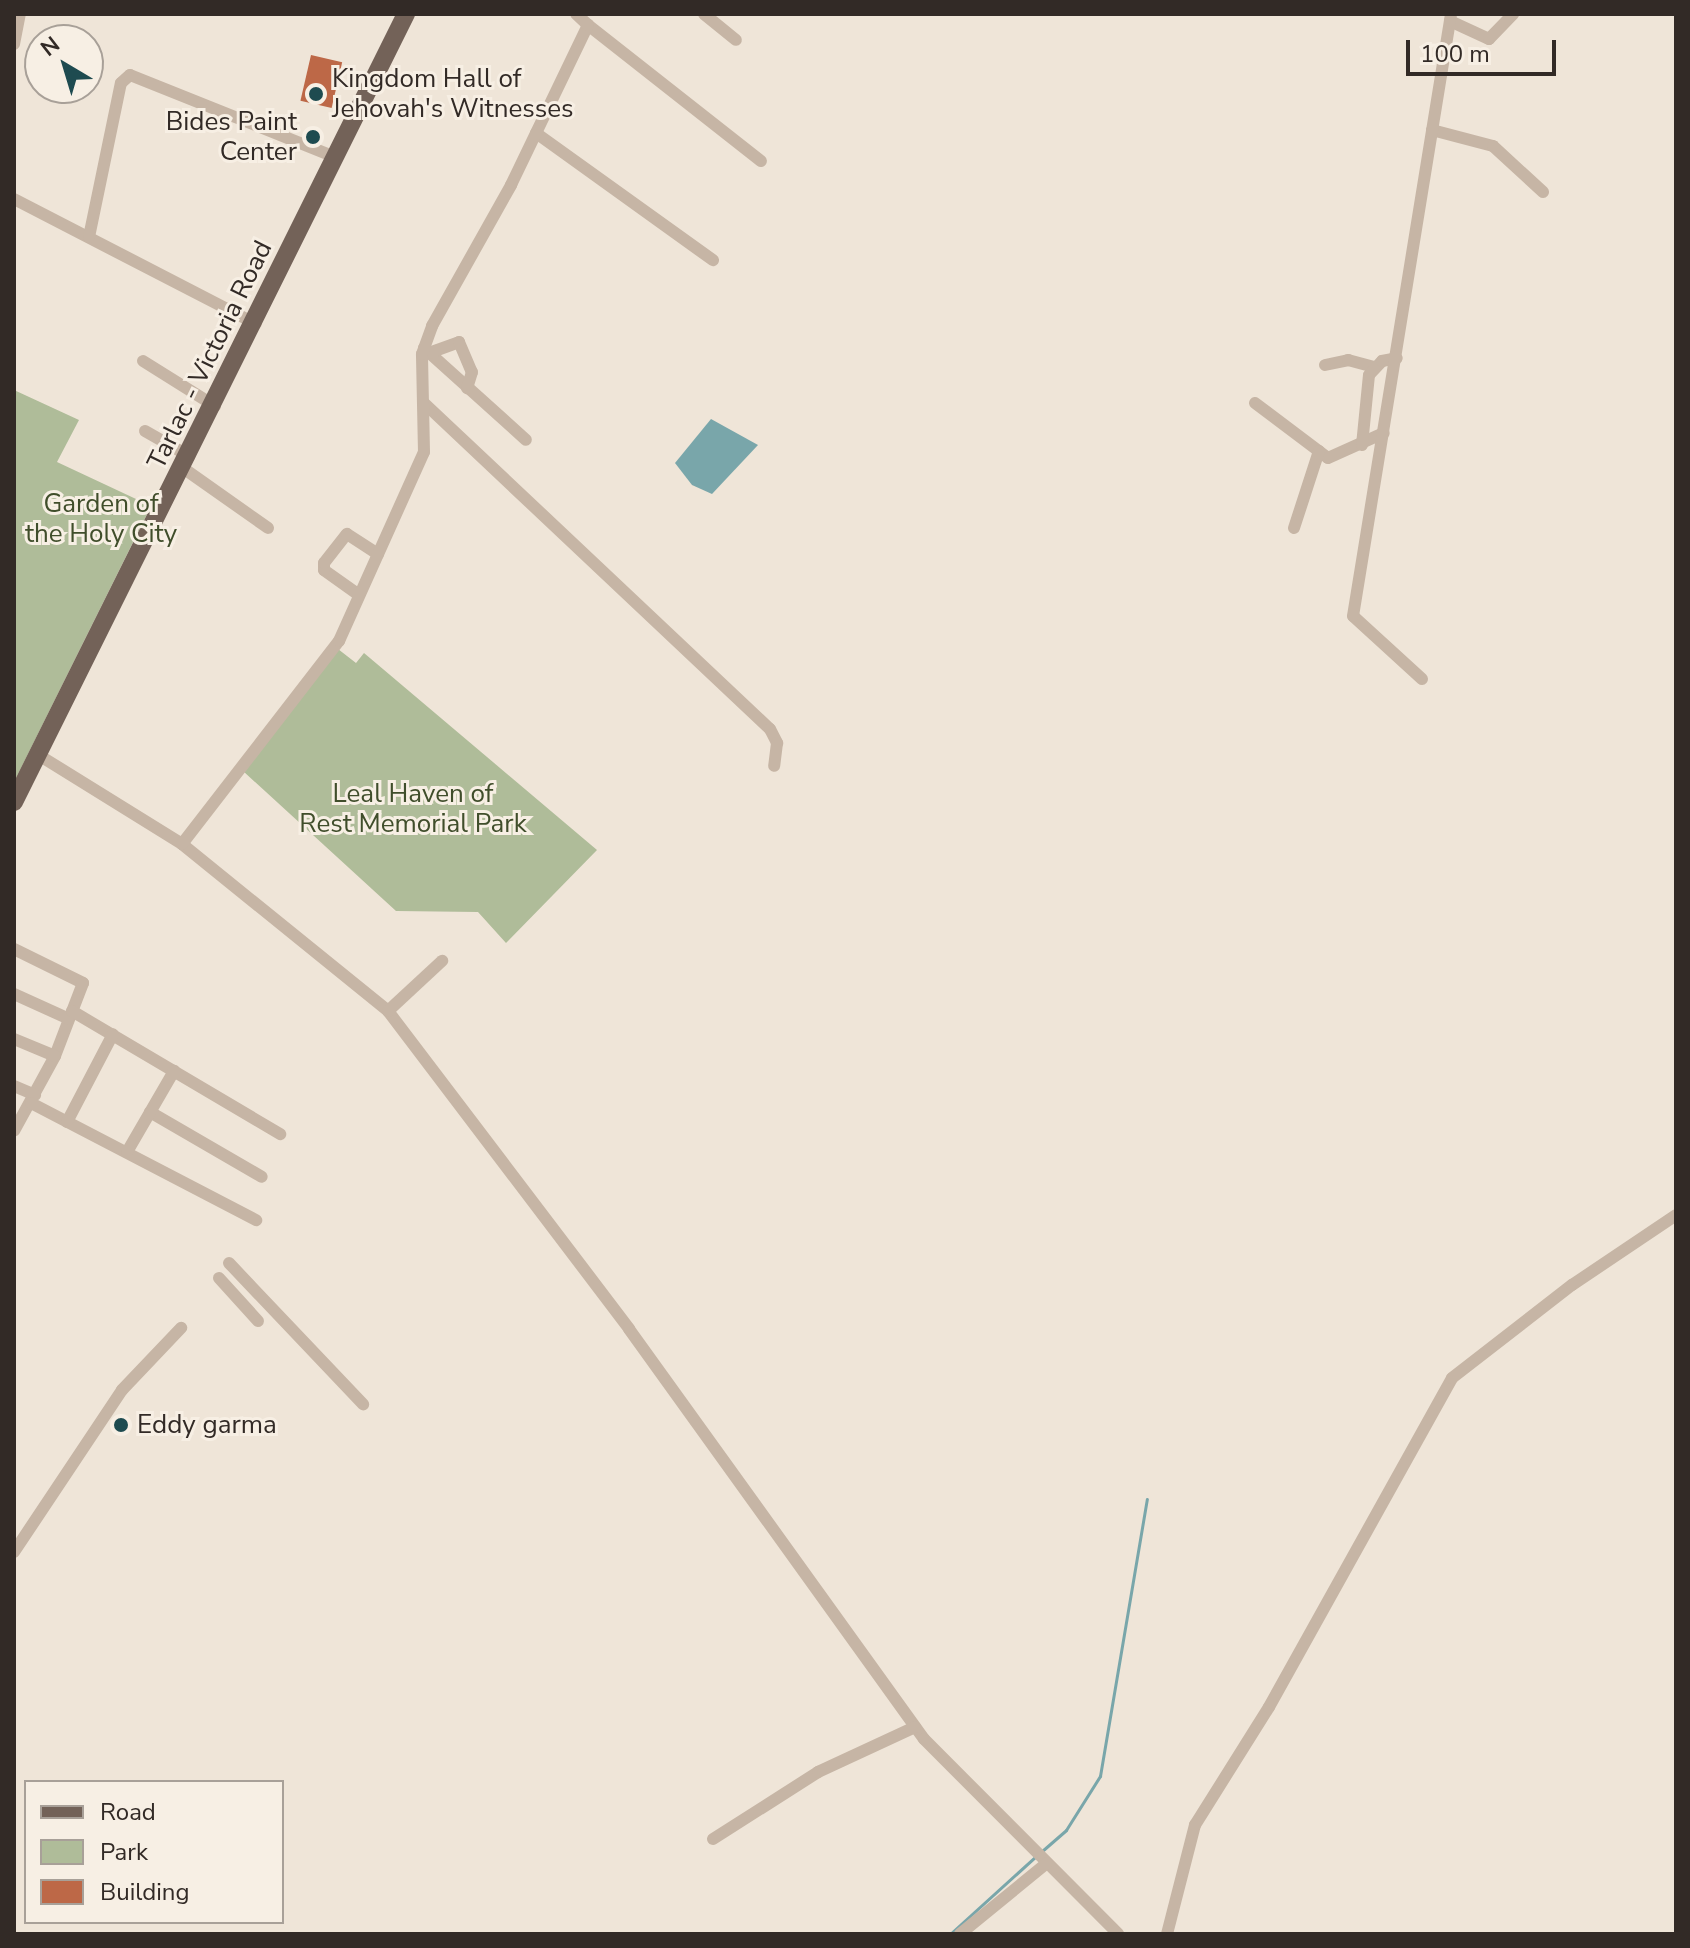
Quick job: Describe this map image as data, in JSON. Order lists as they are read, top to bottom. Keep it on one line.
{"streets":{"main road":["Tarlac - Victoria Road"]},"parks":["Garden of the Holy City","Leal Haven of Rest Memorial Park"],"places":["Kingdom Hall of Jehovah's Witnesses","Bides Paint Center","Eddy garma"],"legend":["Road","Park","Building"],"scale_bar":"100 m","north":"top left"}
